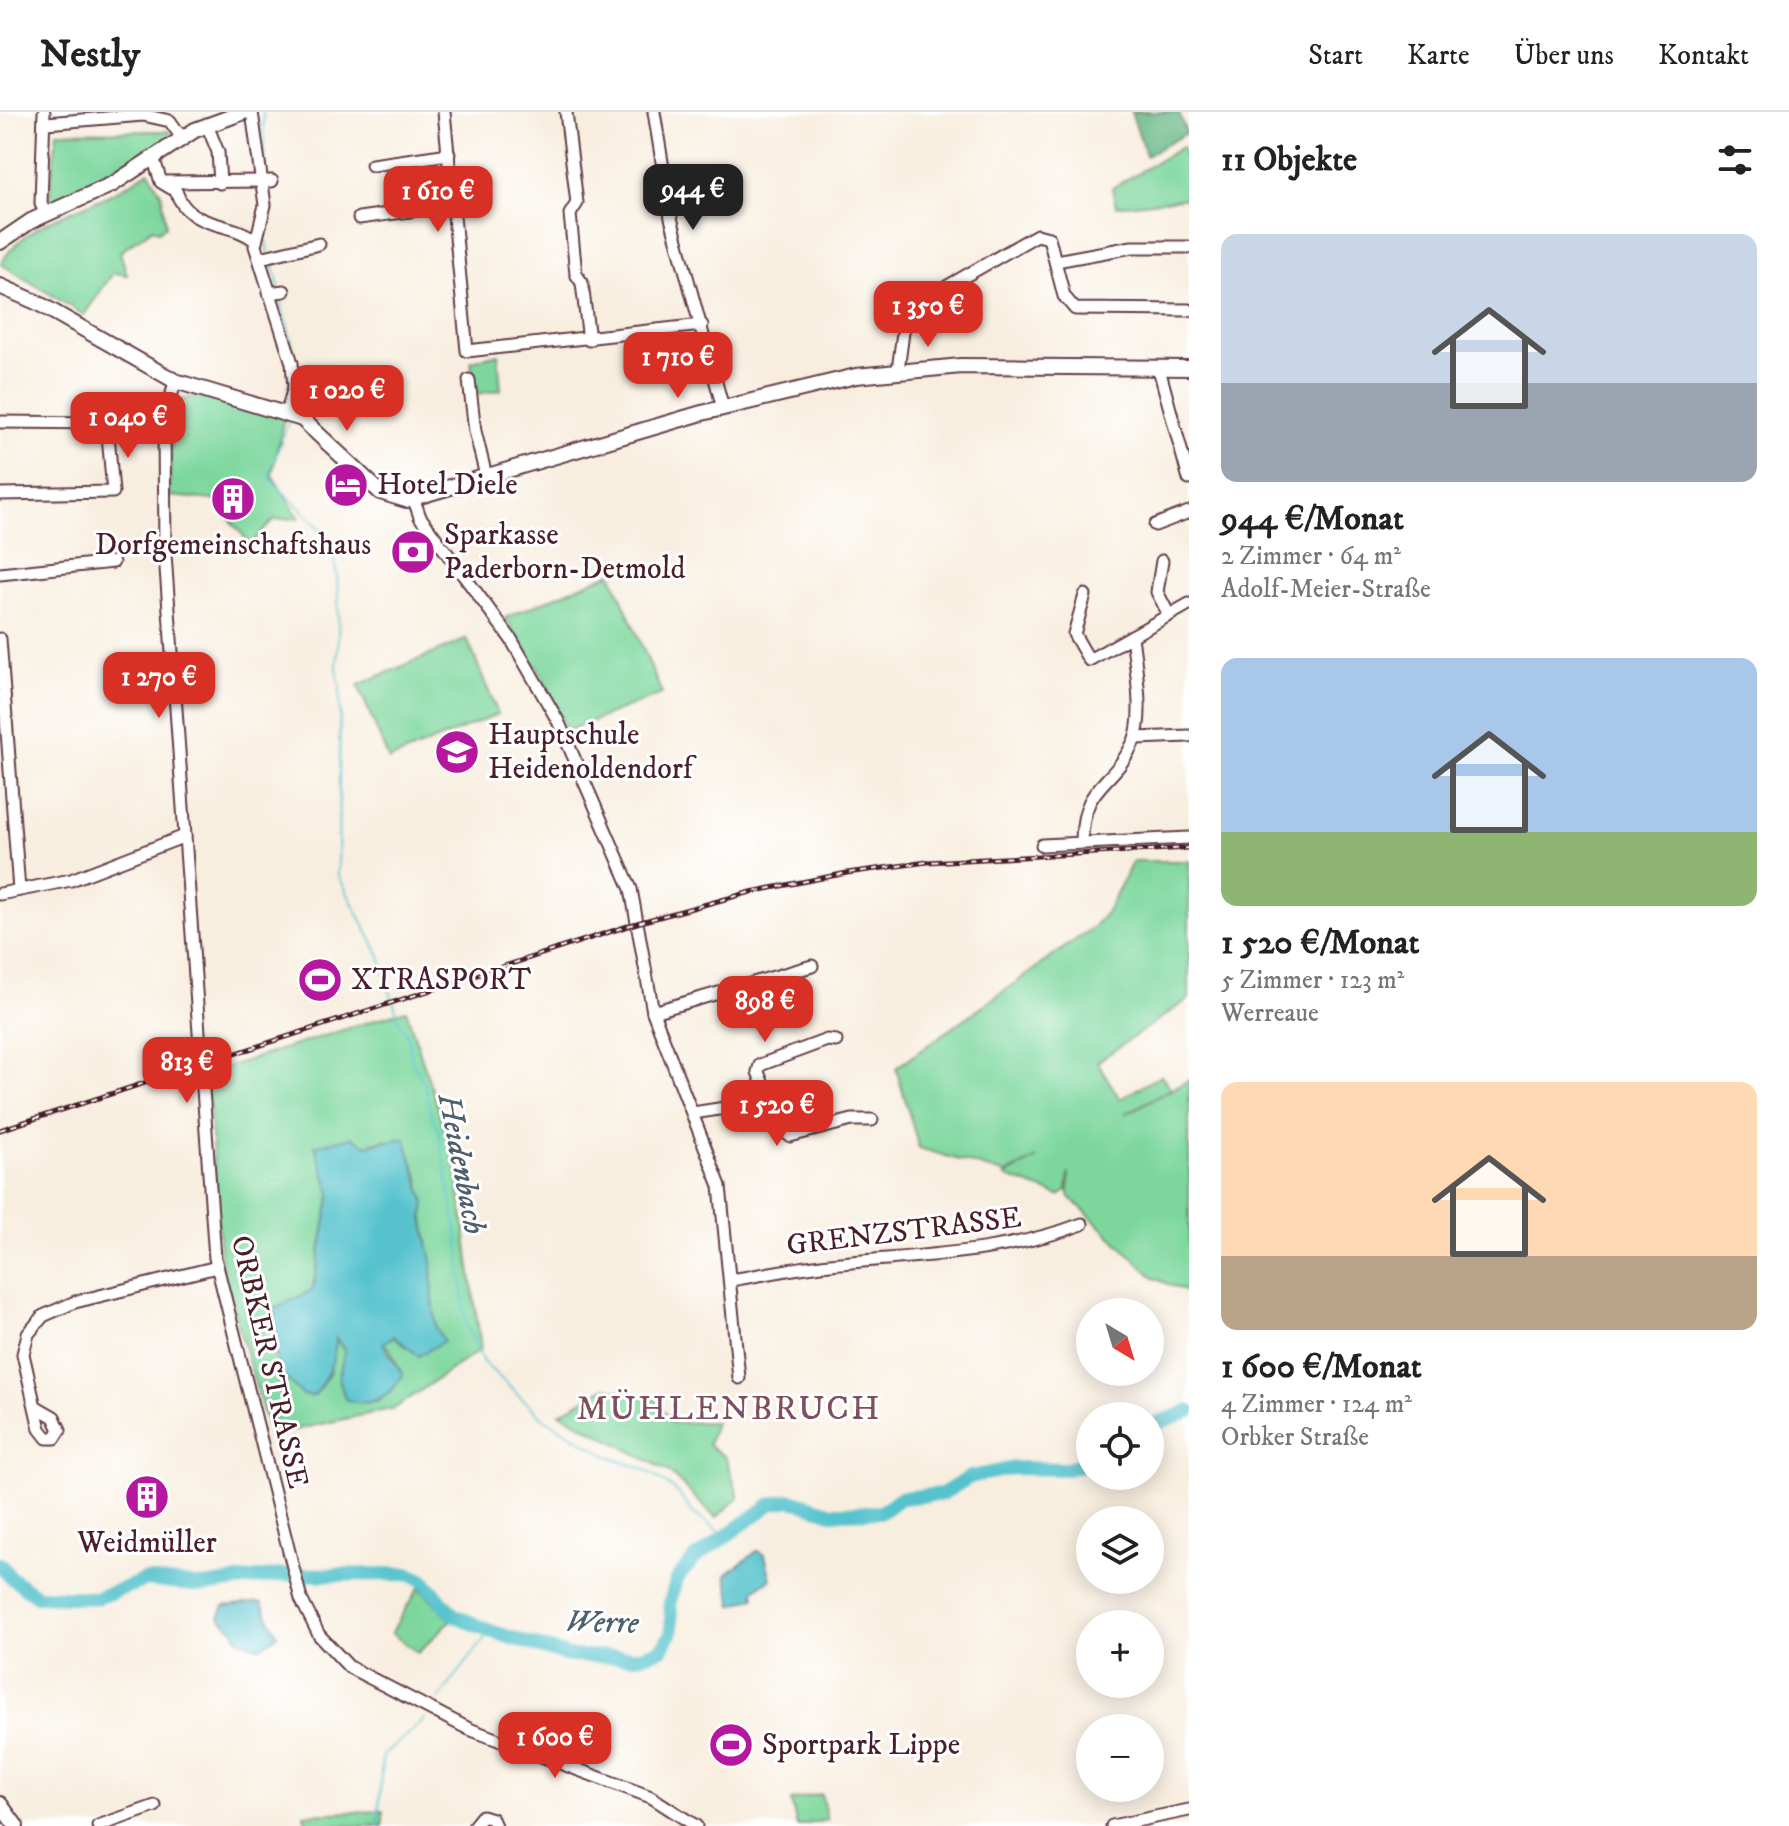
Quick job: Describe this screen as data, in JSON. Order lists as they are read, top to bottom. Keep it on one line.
{"streets":{"street":["GRENZSTRASSE","ORBKER STRASSE"]},"districts":["MÜHLENBRUCH"],"water":["Heidenbach","Werre"],"places":{"hotel":["Hotel Diele"],"building":["Dorfgemeinschaftshaus","Weidmüller"],"bank":["Sparkasse Paderborn-Detmold"],"school or university":["Hauptschule Heidenoldendorf"],"sports":["XTRASPORT","Sportpark Lippe"]},"north":"bottom right","page":{"header":"Nestly","nav":["Start","Karte","Über uns","Kontakt"],"heading":"11 Objekte","price":["944 €","1 610 €","1 350 €","1 710 €","1 020 €","1 040 €","1 270 €","898 €","813 €","1 520 €","1 600 €"],"list":[{"name":"944 €/Monat","note":"2 Zimmer · 64 m² · Adolf-Meier-Straße"},{"name":"1 520 €/Monat","note":"5 Zimmer · 123 m² · Werreaue"},{"name":"1 600 €/Monat","note":"4 Zimmer · 124 m² · Orbker Straße"}],"map_buttons":["+","−"]}}
